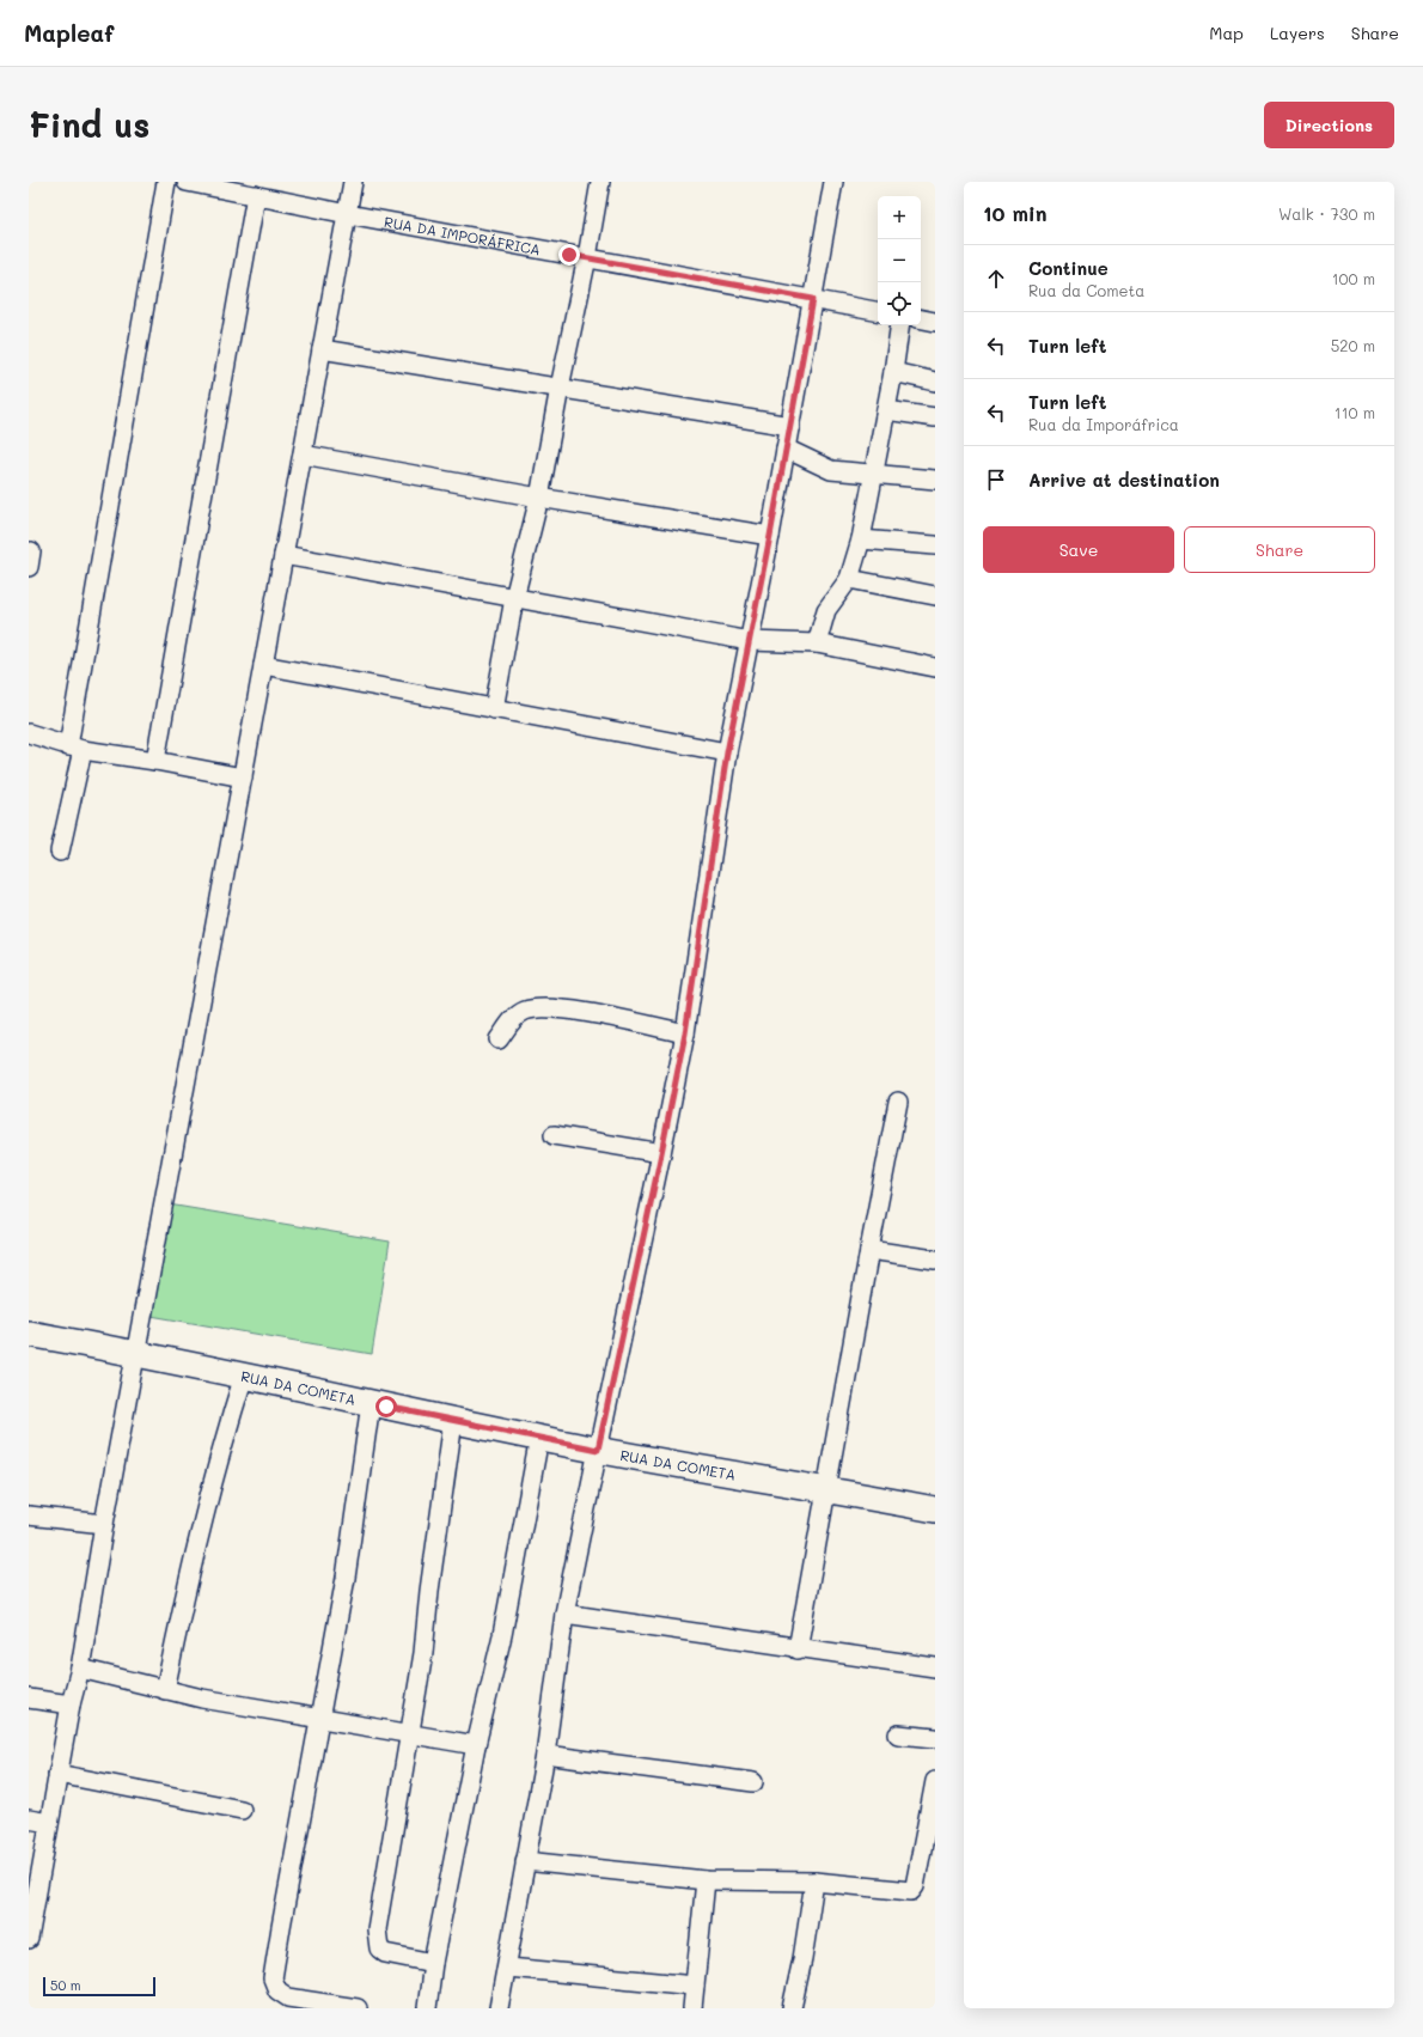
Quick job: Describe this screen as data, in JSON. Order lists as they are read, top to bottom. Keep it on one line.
{"streets":{"street":["RUA DA IMPORÁFRICA","RUA DA COMETA"]},"scale_bar":"50 m","page":{"header":"Mapleaf","nav":["Map","Layers","Share"],"buttons":["Directions",["Save","Share"]],"title":"Find us","heading":["10 min","Walk · 730 m"],"map_buttons":["+","−"],"list":[["Continue","Rua da Cometa","100 m"],["Turn left","520 m"],["Turn left","Rua da Imporáfrica","110 m"],"Arrive at destination"],"scale":"50 m"}}
